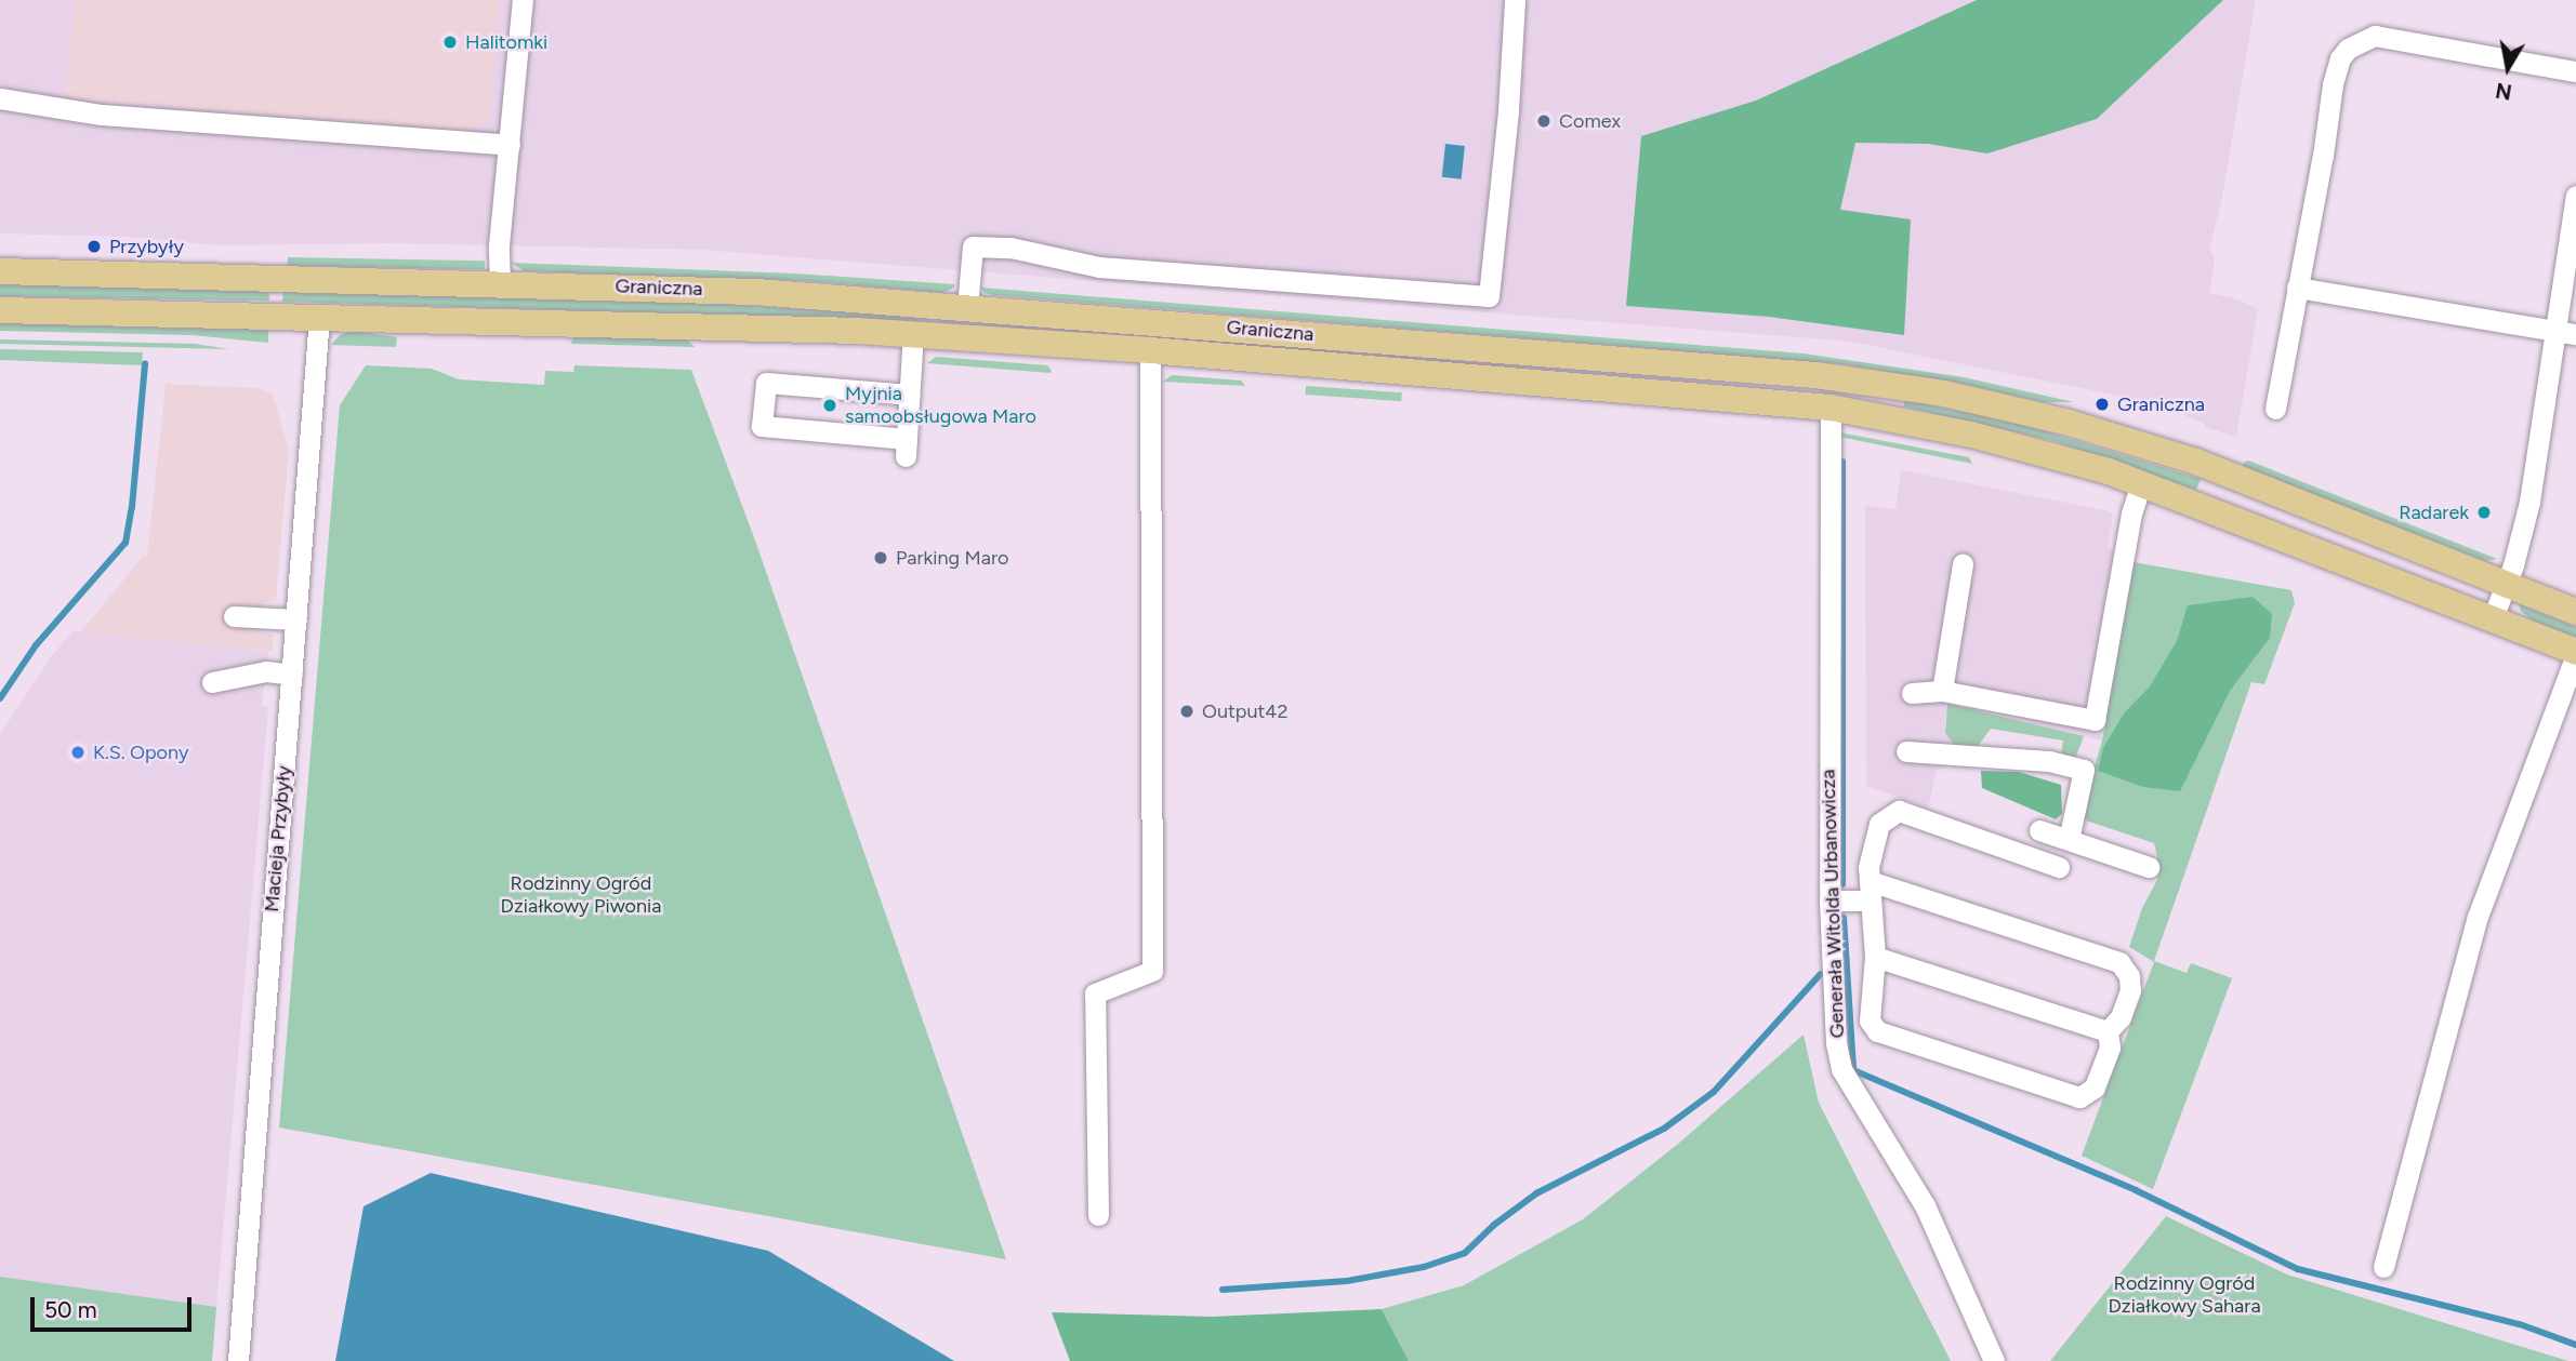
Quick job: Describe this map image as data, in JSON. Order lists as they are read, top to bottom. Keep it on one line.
{"streets":{"main road":["Graniczna"],"street":["Macieja Przybyły","Generała Witolda Urbanowicza"]},"crossings":[["Graniczna","Macieja Przybyły"],["Graniczna","Generała Witolda Urbanowicza"]],"parks":["Rodzinny Ogród Działkowy Piwonia","Rodzinny Ogród Działkowy Sahara"],"places":["Halitomki","Comex","Przybyły","Graniczna","Myjnia samoobsługowa Maro","Radarek","Parking Maro","Output42","K.S. Opony"],"scale_bar":"50 m","north":"bottom"}
